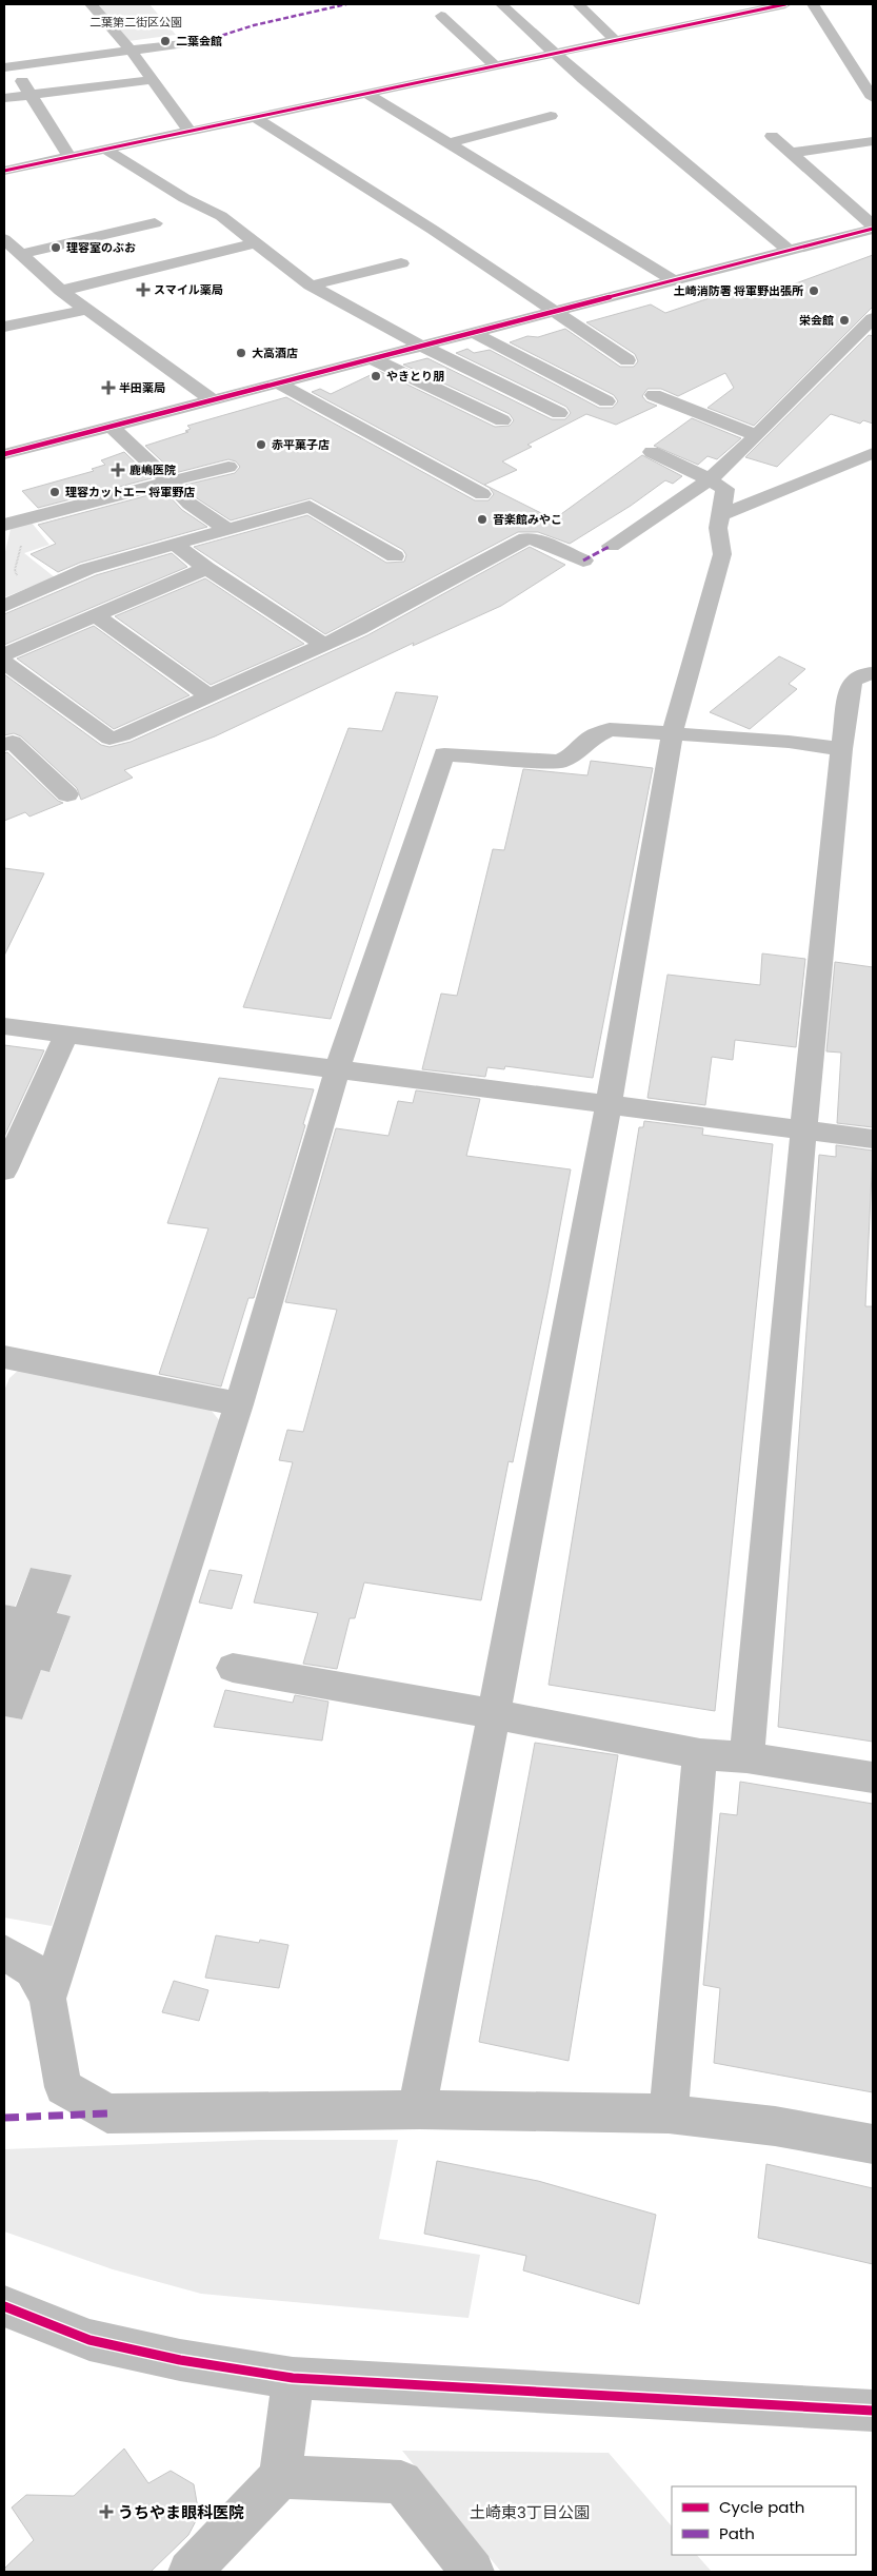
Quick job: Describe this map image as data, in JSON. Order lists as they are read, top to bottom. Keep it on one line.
{"parks":["二葉第二街区公園","土崎東3丁目公園"],"places":{"other":["二葉会館","理容室のぶお","土崎消防署 将軍野出張所","栄会館","大高酒店","やきとり朋","赤平菓子店","理容カットエー 将軍野店","音楽館みやこ"],"health":["スマイル薬局","半田薬局","鹿嶋医院","うちやま眼科医院"]},"legend":["Cycle path","Path"]}
